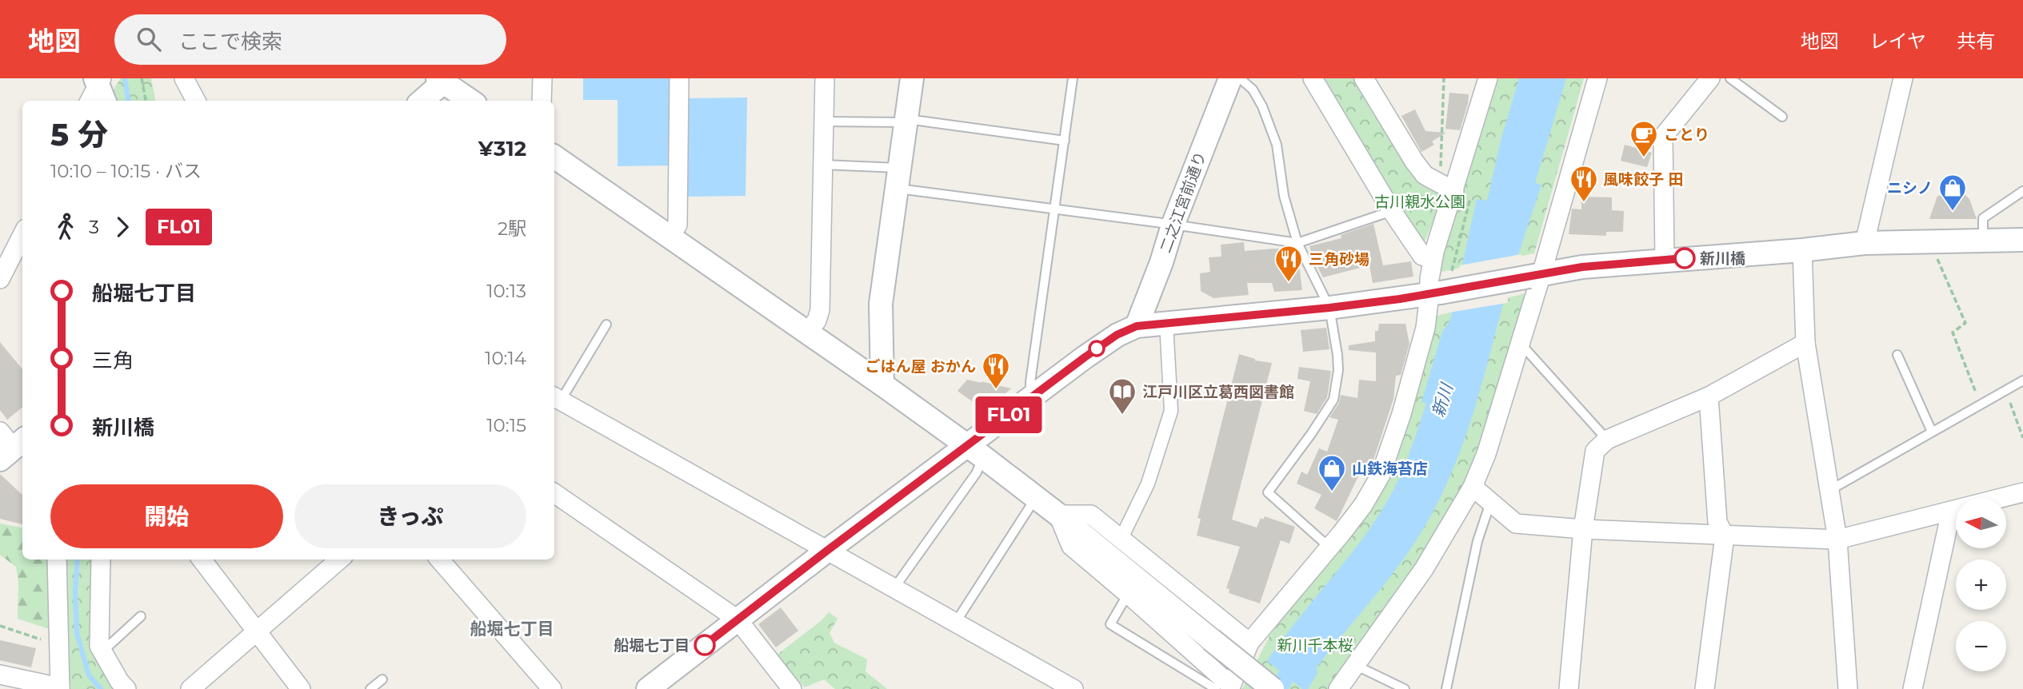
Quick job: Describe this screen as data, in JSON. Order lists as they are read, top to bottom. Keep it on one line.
{"streets":{"street":["二之江宮前通り"]},"districts":["船堀七丁目"],"water":["新川"],"parks":["古川親水公園","新川千本桜"],"places":{"cafe":["ことり"],"restaurant":["風味餃子 田","三角砂場","ごはん屋 おかん"],"shop":["ニシノ","山鉄海苔店"],"other":["新川橋","船堀七丁目"],"library":["江戸川区立葛西図書館"]},"lines":["bus line FL01"],"north":"left","page":{"header":"地図","search":"ここで検索","nav":["地図","レイヤ","共有"],"on_map":"FL01","heading":["5 分","10:10 – 10:15 · バス","¥312"],"legs":["3","FL01","2駅"],"list":[{"name":"船堀七丁目","value":"10:13"},{"name":"三角","value":"10:14"},{"name":"新川橋","value":"10:15"}],"buttons":["開始","きっぷ"],"map_buttons":["+","−"]}}
